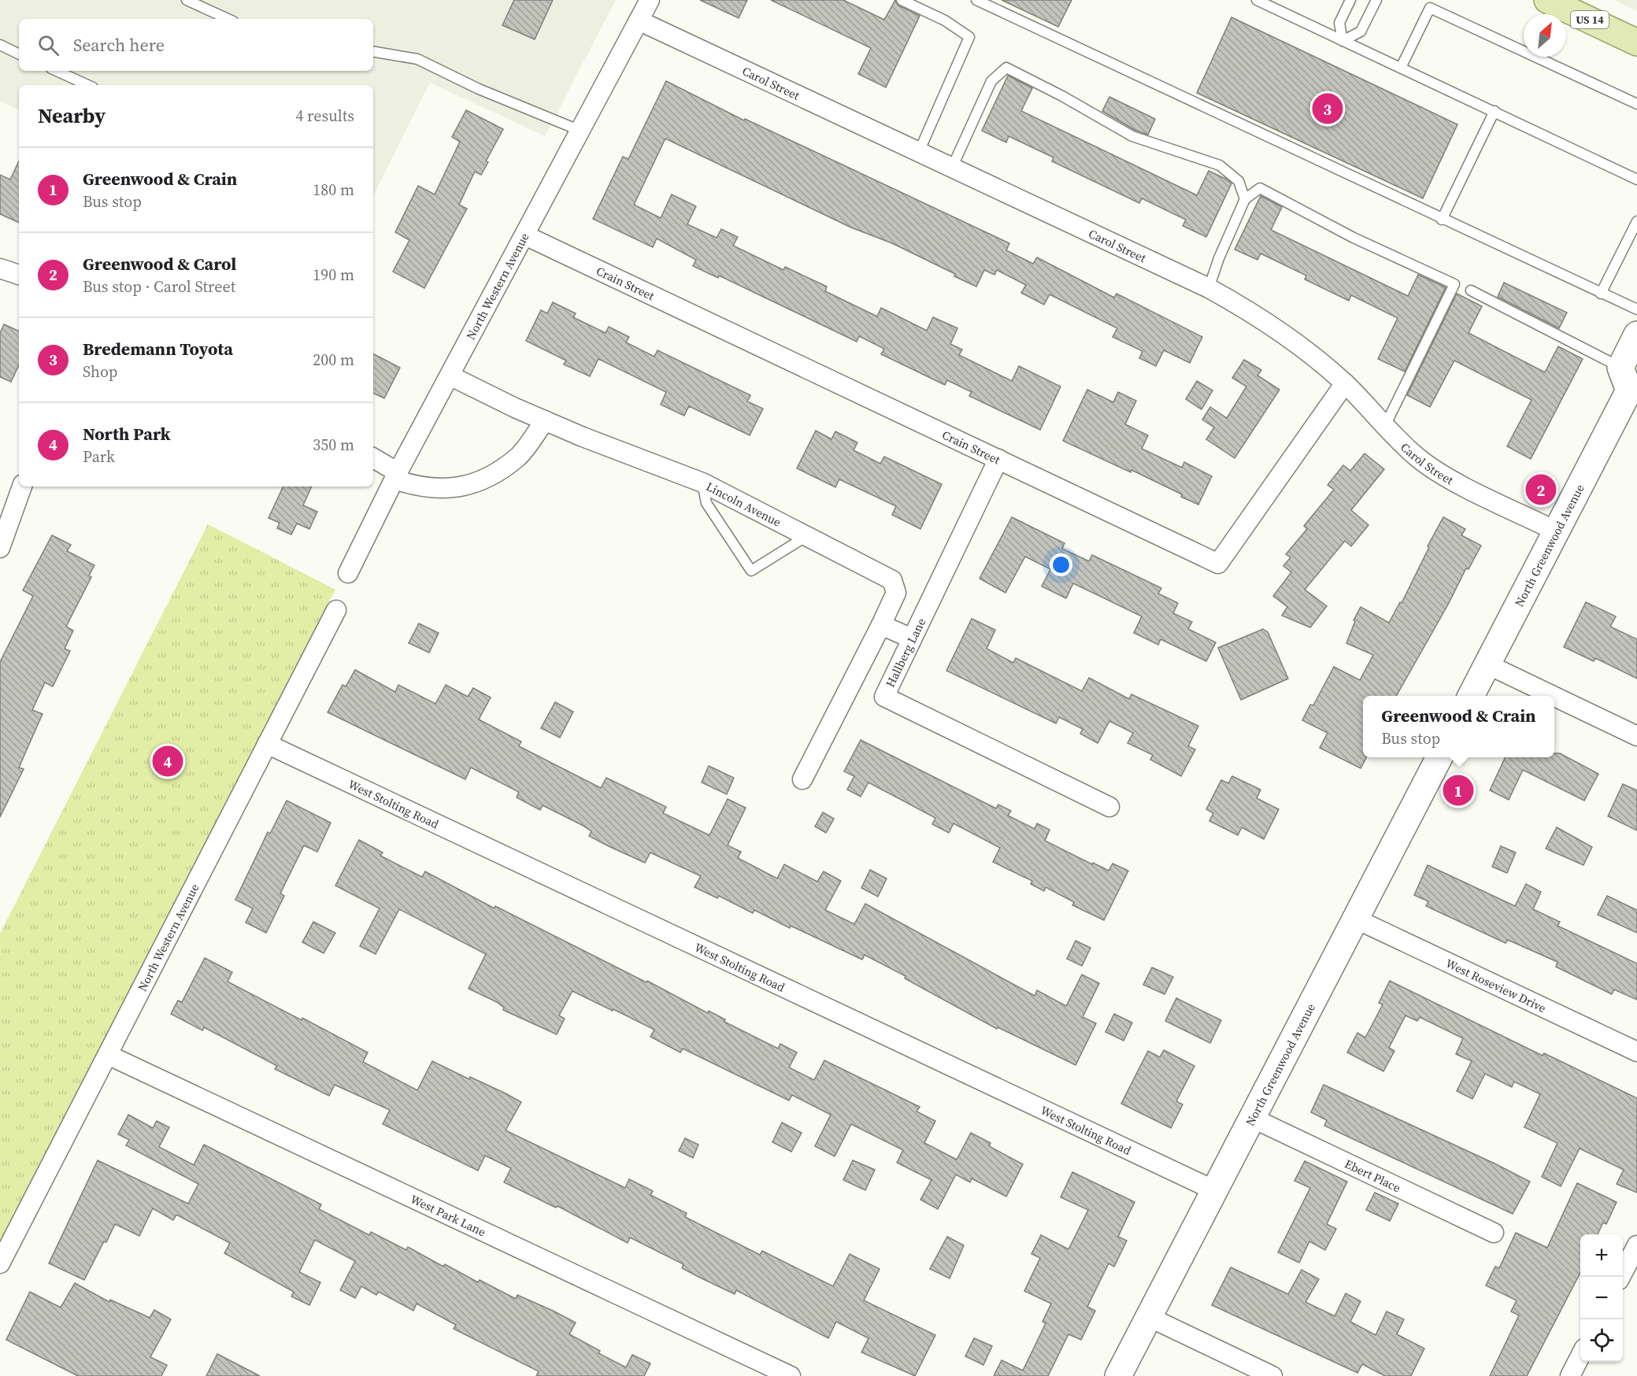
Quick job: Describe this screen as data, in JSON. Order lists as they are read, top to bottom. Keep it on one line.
{"streets":{"main road":["US 14","North Greenwood Avenue"],"street":["Carol Street","Crain Street","North Western Avenue","Lincoln Avenue","Hallberg Lane","West Stolting Road","West Roseview Drive","Ebert Place","West Park Lane"]},"crossings":[["Carol Street","Crain Street"],["Carol Street","North Western Avenue"],["Carol Street","North Greenwood Avenue"],["Crain Street","North Western Avenue"],["Crain Street","Hallberg Lane"],["North Western Avenue","Lincoln Avenue"],["North Western Avenue","West Stolting Road"],["North Western Avenue","West Park Lane"],["North Greenwood Avenue","West Stolting Road"],["North Greenwood Avenue","West Roseview Drive"],["North Greenwood Avenue","Ebert Place"]],"north":"top right","page":{"search":"Search here","heading":["Nearby","4 results"],"pins":["3","2","4","1"],"list":[{"mark":"1","name":"Greenwood & Crain","note":"Bus stop","value":"180 m"},{"mark":"2","name":"Greenwood & Carol","note":"Bus stop · Carol Street","value":"190 m"},{"mark":"3","name":"Bredemann Toyota","note":"Shop","value":"200 m"},{"mark":"4","name":"North Park","note":"Park","value":"350 m"}],"popup":["Greenwood & Crain","Bus stop"],"map_buttons":["+","−"]}}
